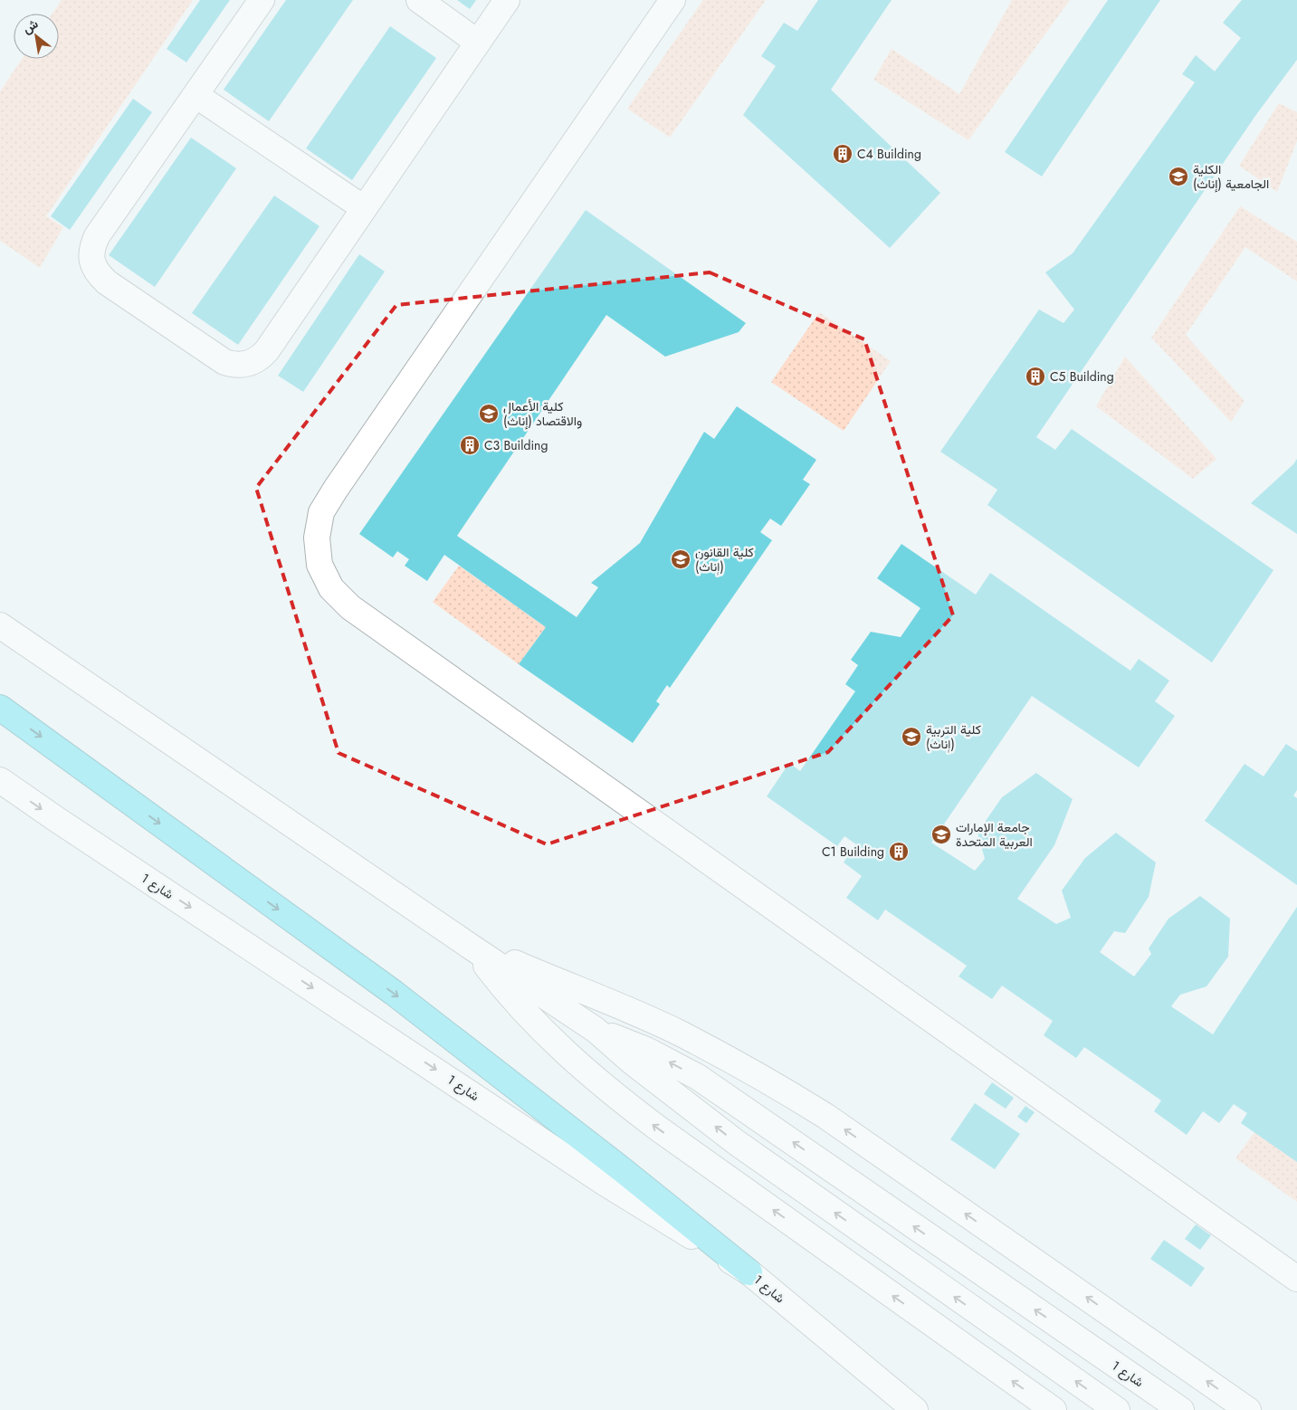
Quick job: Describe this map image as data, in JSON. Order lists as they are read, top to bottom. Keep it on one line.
{"streets":{"street":["شارع 1"]},"places":{"building":["C4 Building","C5 Building","C3 Building","C1 Building"],"school or university":["الكلية الجامعية (إناث)","كلية الأعمال والاقتصاد (إناث)","كلية القانون (إناث)","كلية التربية (إناث)","جامعة الإمارات العربية المتحدة"]},"north":"top left"}
